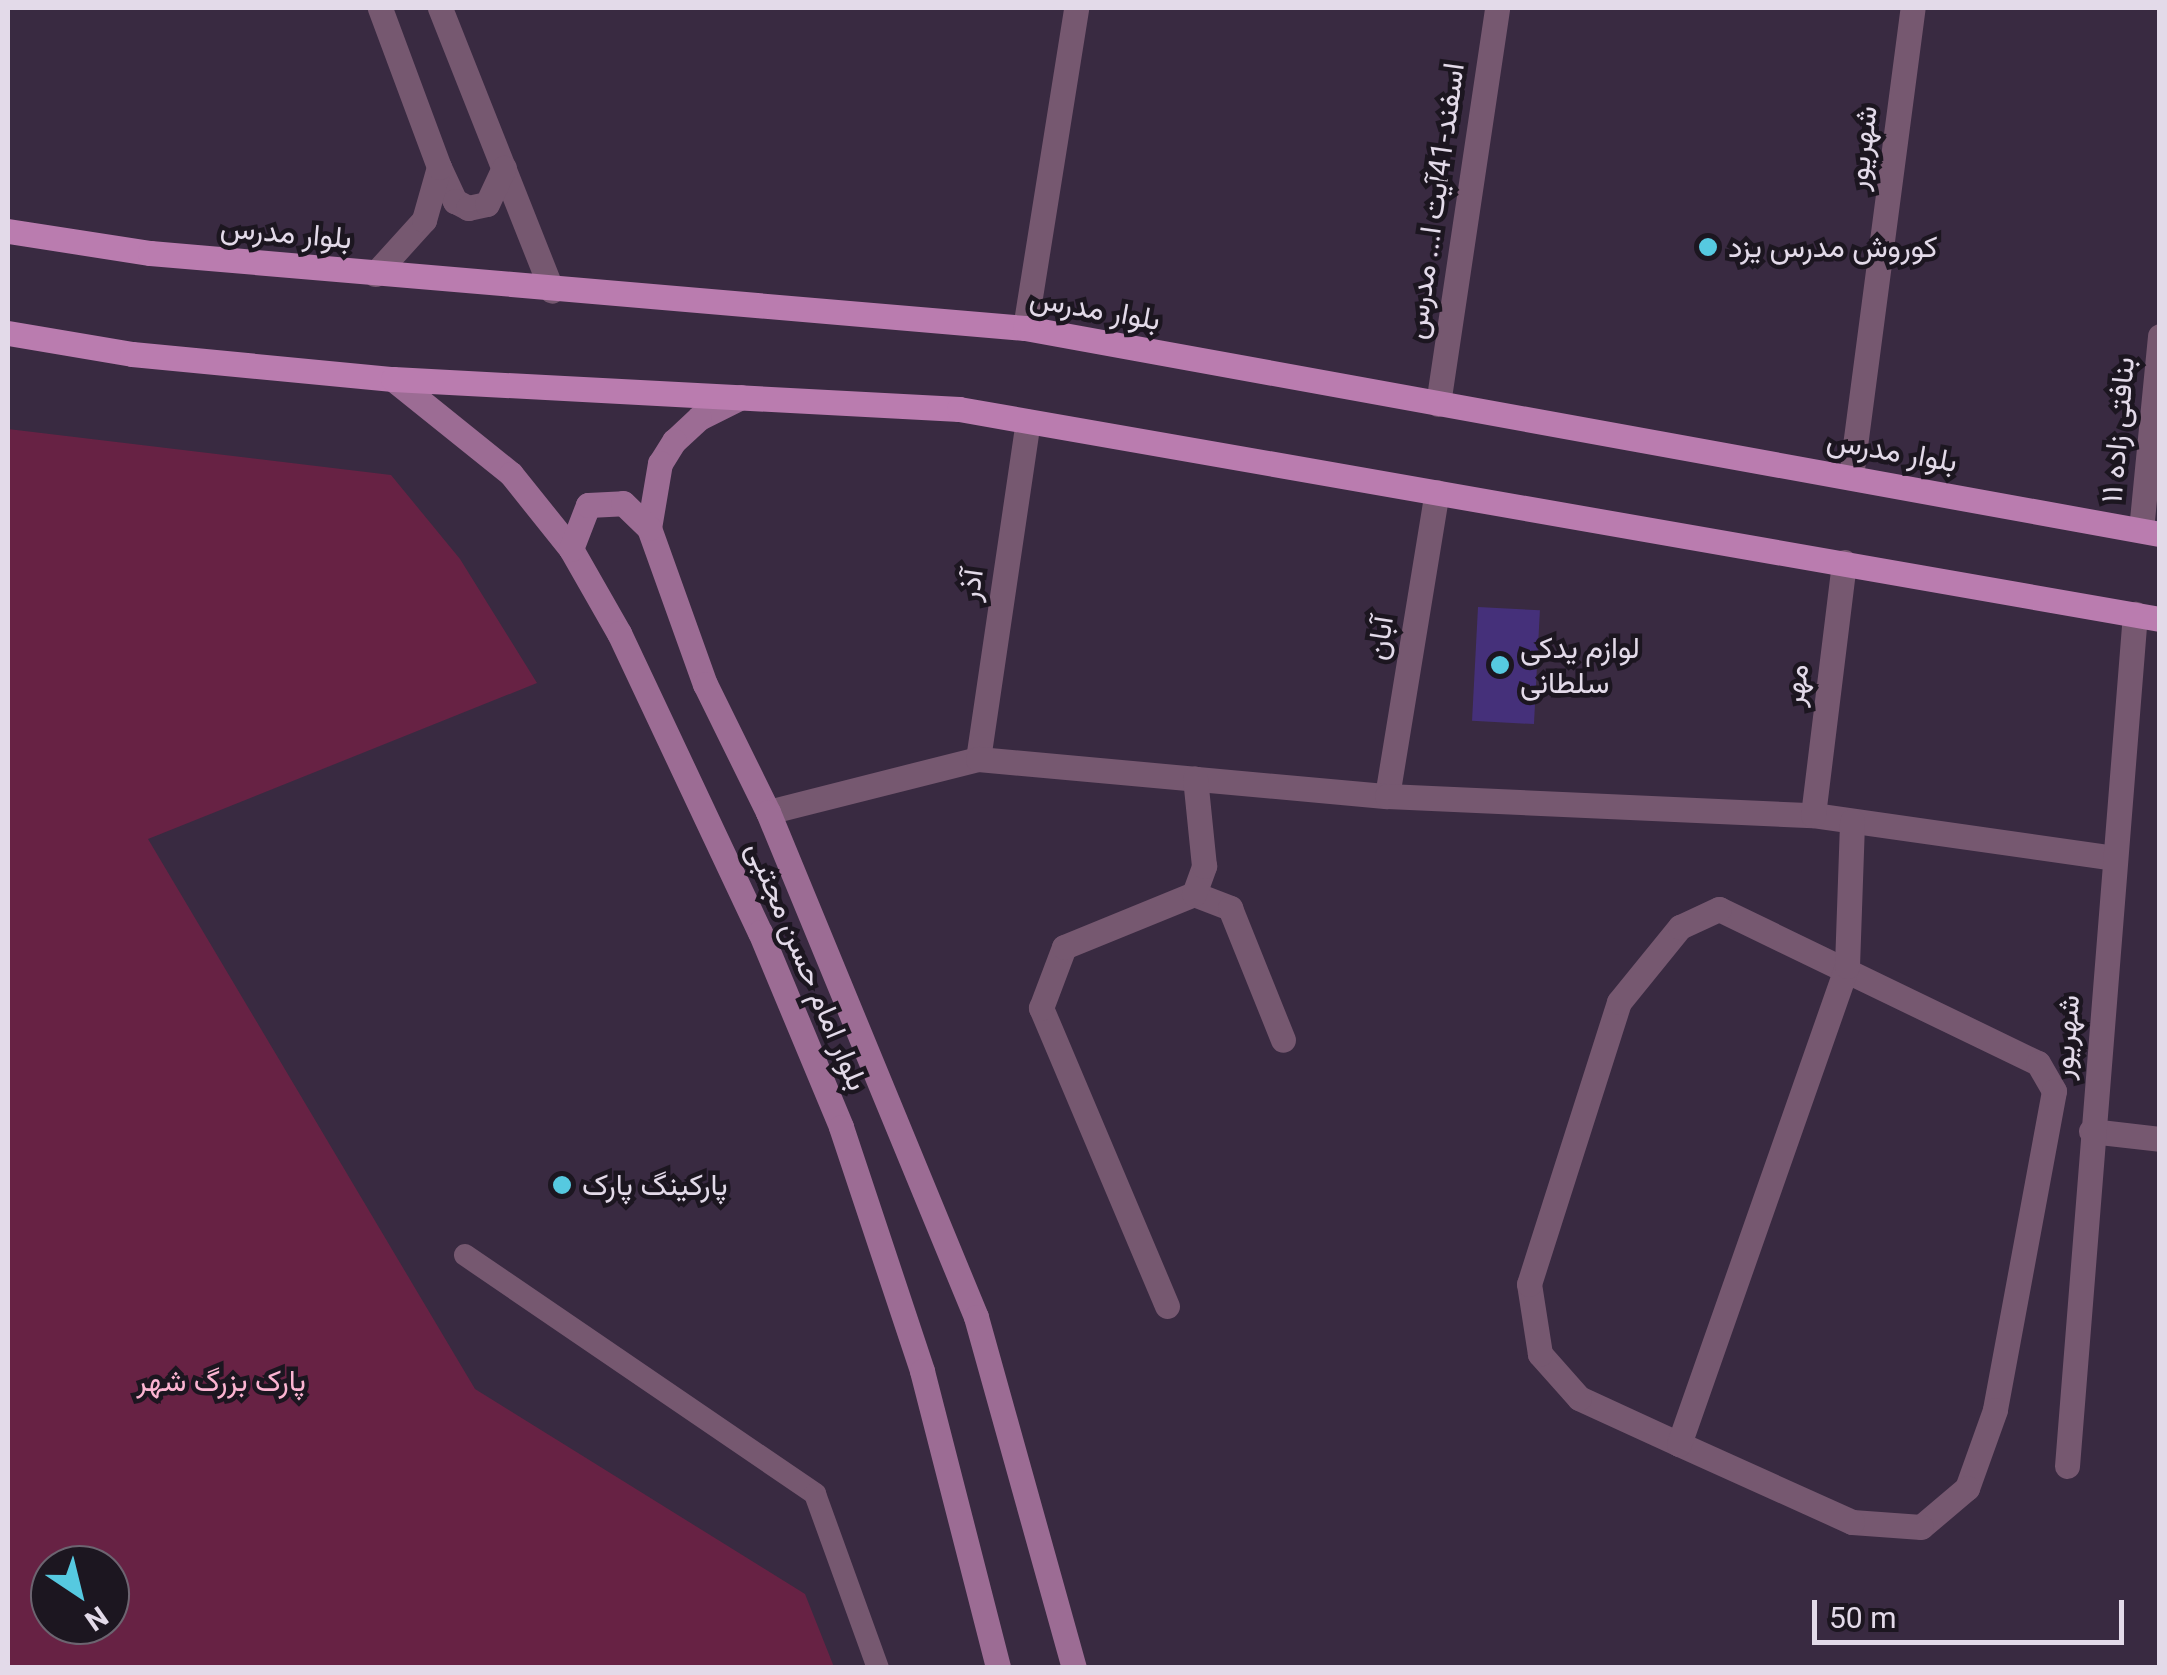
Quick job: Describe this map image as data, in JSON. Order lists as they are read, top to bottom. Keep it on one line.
{"streets":{"main road":["بلوار مدرس","بلوار امام حسن مجتبی"],"street":["شهریور","اسفند-41آیت ا... مدرس","بنافتی زاده ۱۱","آذر","آبان","مهر"]},"crossings":[["شهریور","بلوار مدرس"],["اسفند-41آیت ا... مدرس","بلوار مدرس"],["بلوار مدرس","بنافتی زاده ۱۱"]],"parks":["پارک بزرگ شهر"],"places":["کوروش مدرس یزد","لوازم یدکی سلطانی","پارکینگ پارک"],"scale_bar":"50 m","north":"bottom right"}
